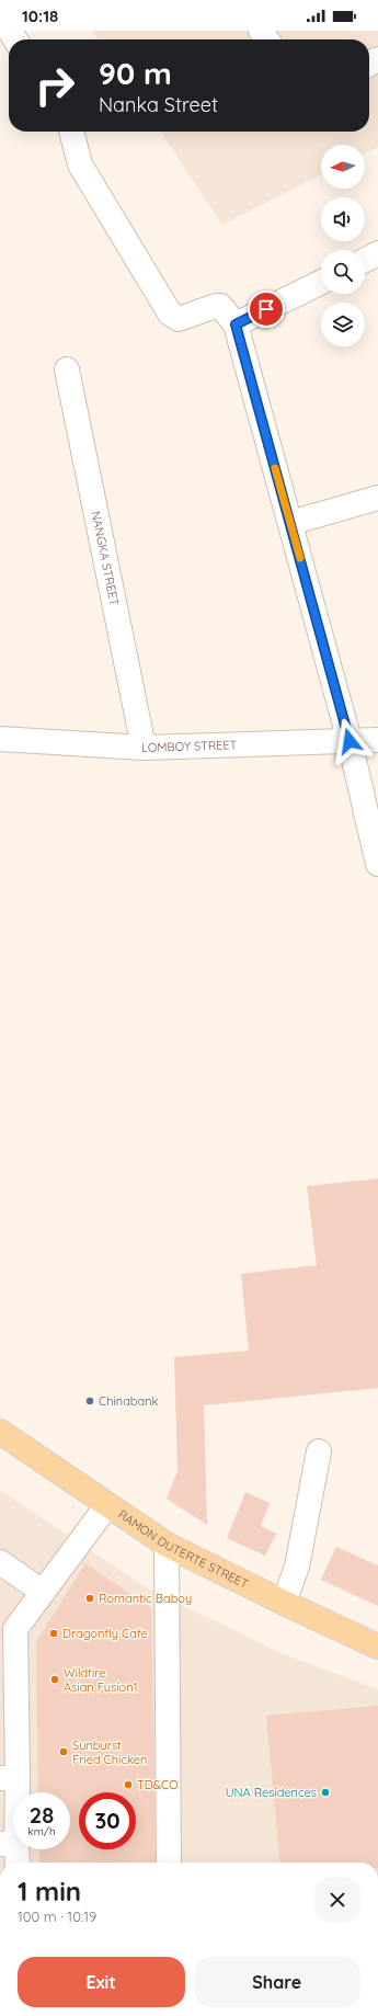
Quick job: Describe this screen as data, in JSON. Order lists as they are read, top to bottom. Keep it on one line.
{"streets":{"main road":["RAMON DUTERTE STREET"],"street":["NANGKA STREET","LOMBOY STREET"]},"crossings":[["NANGKA STREET","LOMBOY STREET"]],"places":["Chinabank","Romantic Baboy","Dragonfly Cafe","Wildfire Asian Fusion1","Sunburst Fried Chicken","TD&CO","UNA Residences"],"north":"left","page":{"status":"10:18","turn":["90 m","Nanka Street"],"speed":"28 km/h","limit":"30","heading":["1 min","100 m · 10:19"],"buttons":["Exit","Share"]}}
